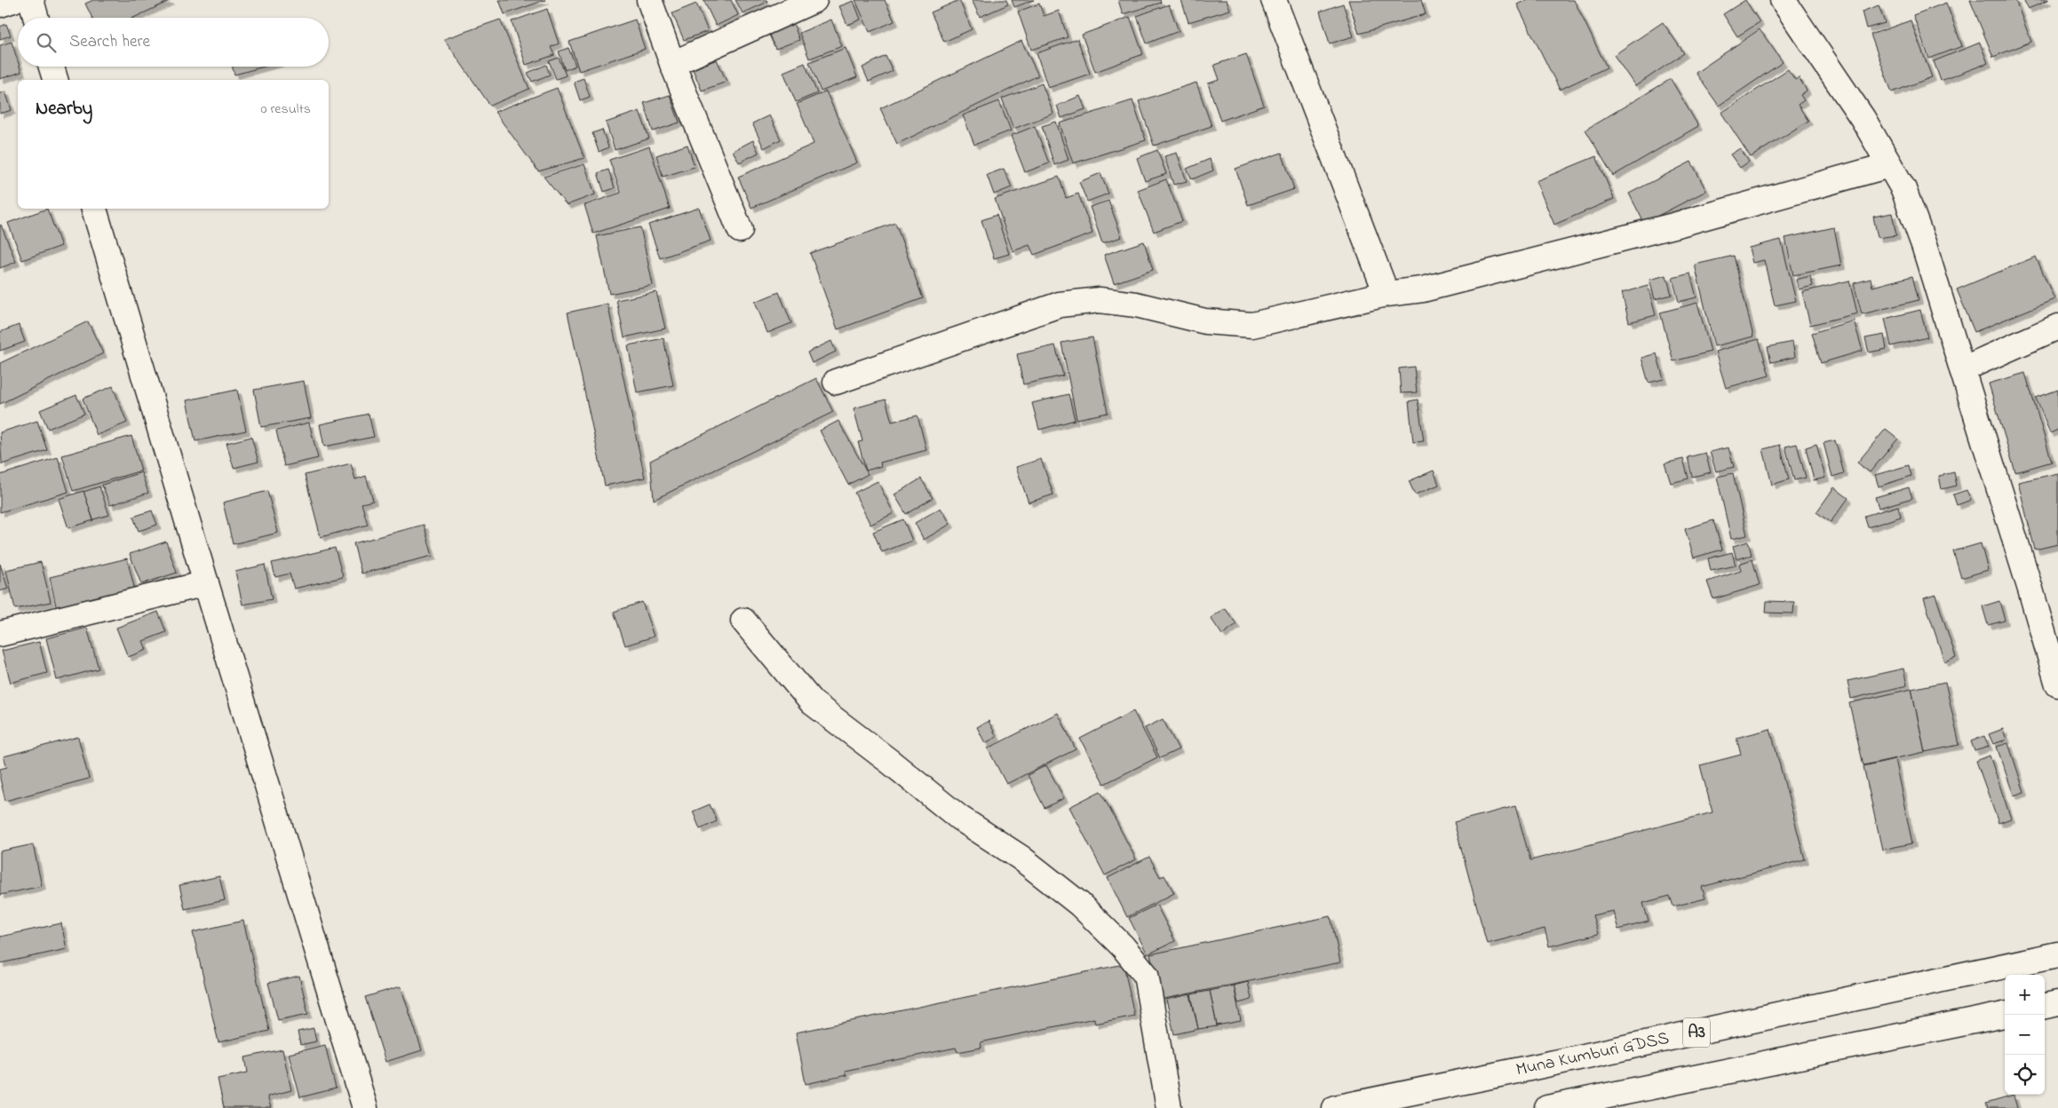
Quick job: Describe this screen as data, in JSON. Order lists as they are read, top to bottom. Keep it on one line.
{"streets":{"main road":["A3","Muna Kumburi GDSS"]},"page":{"search":"Search here","heading":["Nearby","0 results"],"map_buttons":["+","−"]}}
